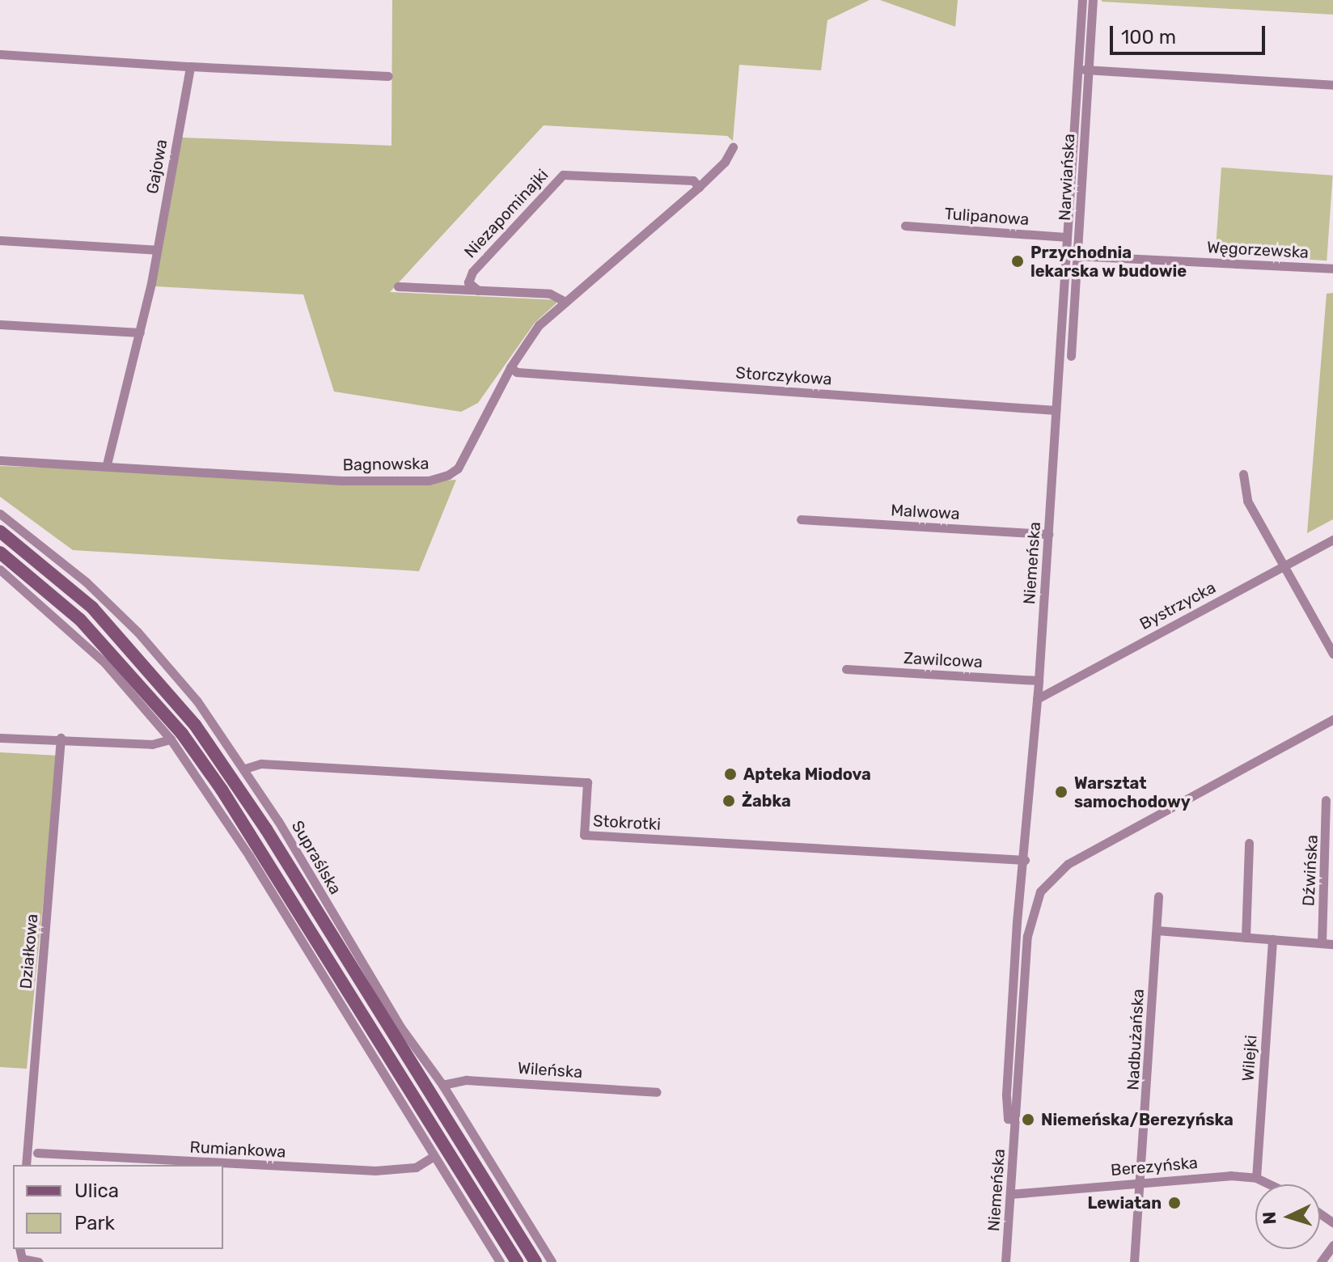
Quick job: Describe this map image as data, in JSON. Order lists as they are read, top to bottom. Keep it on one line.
{"streets":{"street":["Gajowa","Narwiańska","Niezapominajki","Tulipanowa","Węgorzewska","Storczykowa","Bagnowska","Malwowa","Niemeńska","Bystrzycka","Zawilcowa","Stokrotki","Supraślska","Dźwińska","Działkowa","Nadbużańska","Wilejki","Wileńska","Rumiankowa","Berezyńska"]},"crossings":[["Gajowa","Bagnowska"],["Narwiańska","Węgorzewska"],["Narwiańska","Niemeńska"],["Niezapominajki","Bagnowska"],["Tulipanowa","Niemeńska"],["Węgorzewska","Niemeńska"],["Storczykowa","Bagnowska"],["Storczykowa","Niemeńska"],["Malwowa","Niemeńska"],["Niemeńska","Bystrzycka"],["Niemeńska","Zawilcowa"],["Niemeńska","Stokrotki"],["Niemeńska","Berezyńska"],["Stokrotki","Supraślska"],["Supraślska","Wileńska"],["Nadbużańska","Berezyńska"],["Wilejki","Berezyńska"]],"places":["Przychodnia lekarska w budowie","Apteka Miodova","Warsztat samochodowy","Żabka","Niemeńska/Berezyńska","Lewiatan"],"legend":["Ulica","Park"],"scale_bar":"100 m","north":"left"}
